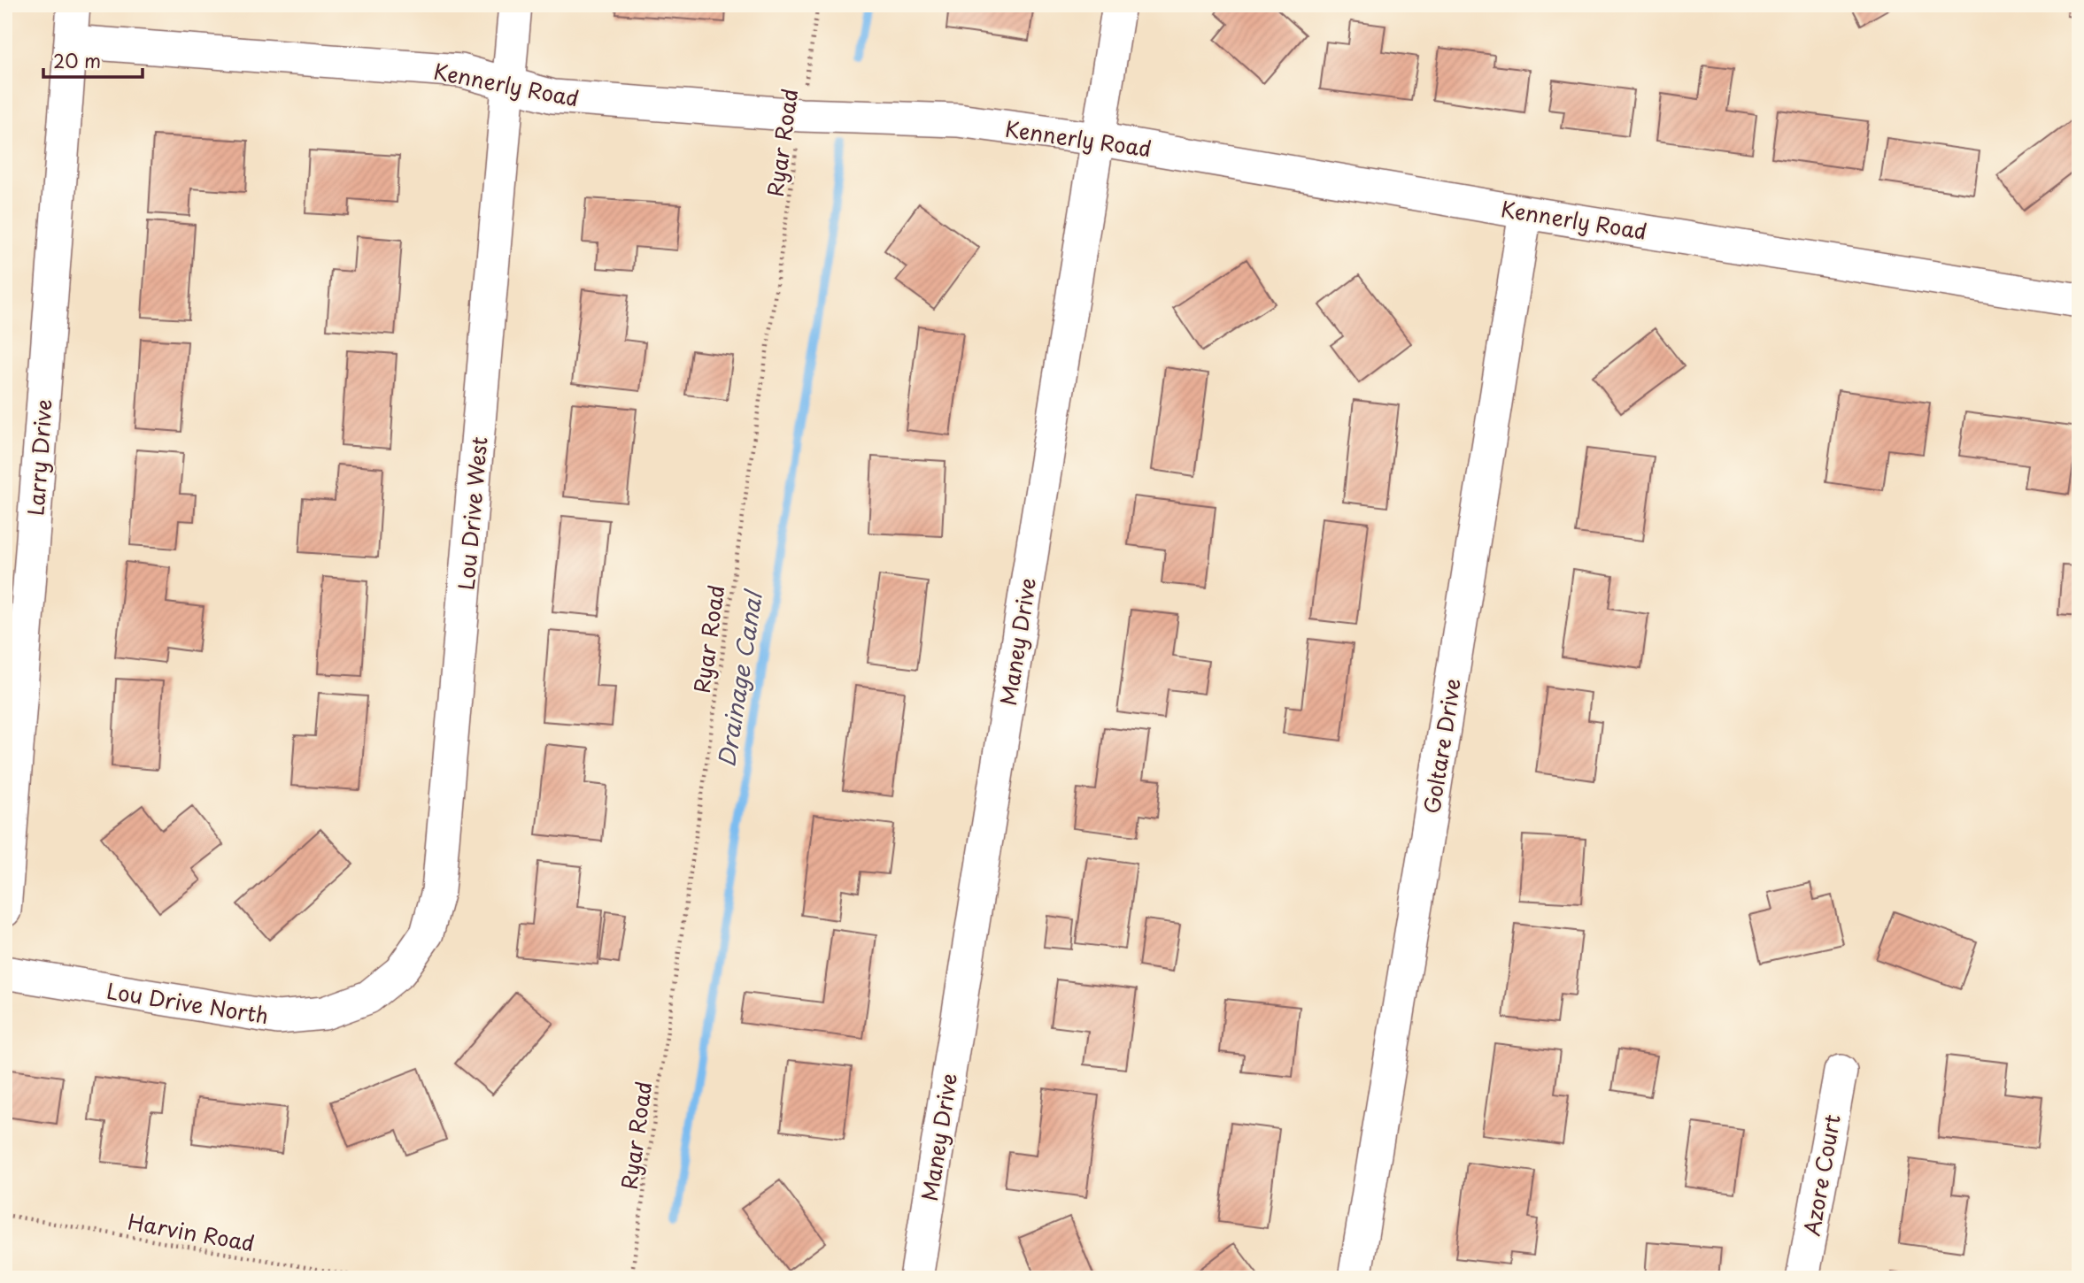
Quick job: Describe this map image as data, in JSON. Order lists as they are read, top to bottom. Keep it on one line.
{"streets":{"street":["Kennerly Road","Larry Drive","Lou Drive West","Maney Drive","Goltare Drive","Lou Drive North","Azore Court"],"path":["Ryar Road","Harvin Road"]},"crossings":[["Kennerly Road","Ryar Road"],["Kennerly Road","Larry Drive"],["Kennerly Road","Lou Drive West"],["Kennerly Road","Maney Drive"],["Kennerly Road","Goltare Drive"],["Lou Drive West","Lou Drive North"]],"water":["Drainage Canal"],"scale_bar":"20 m"}
